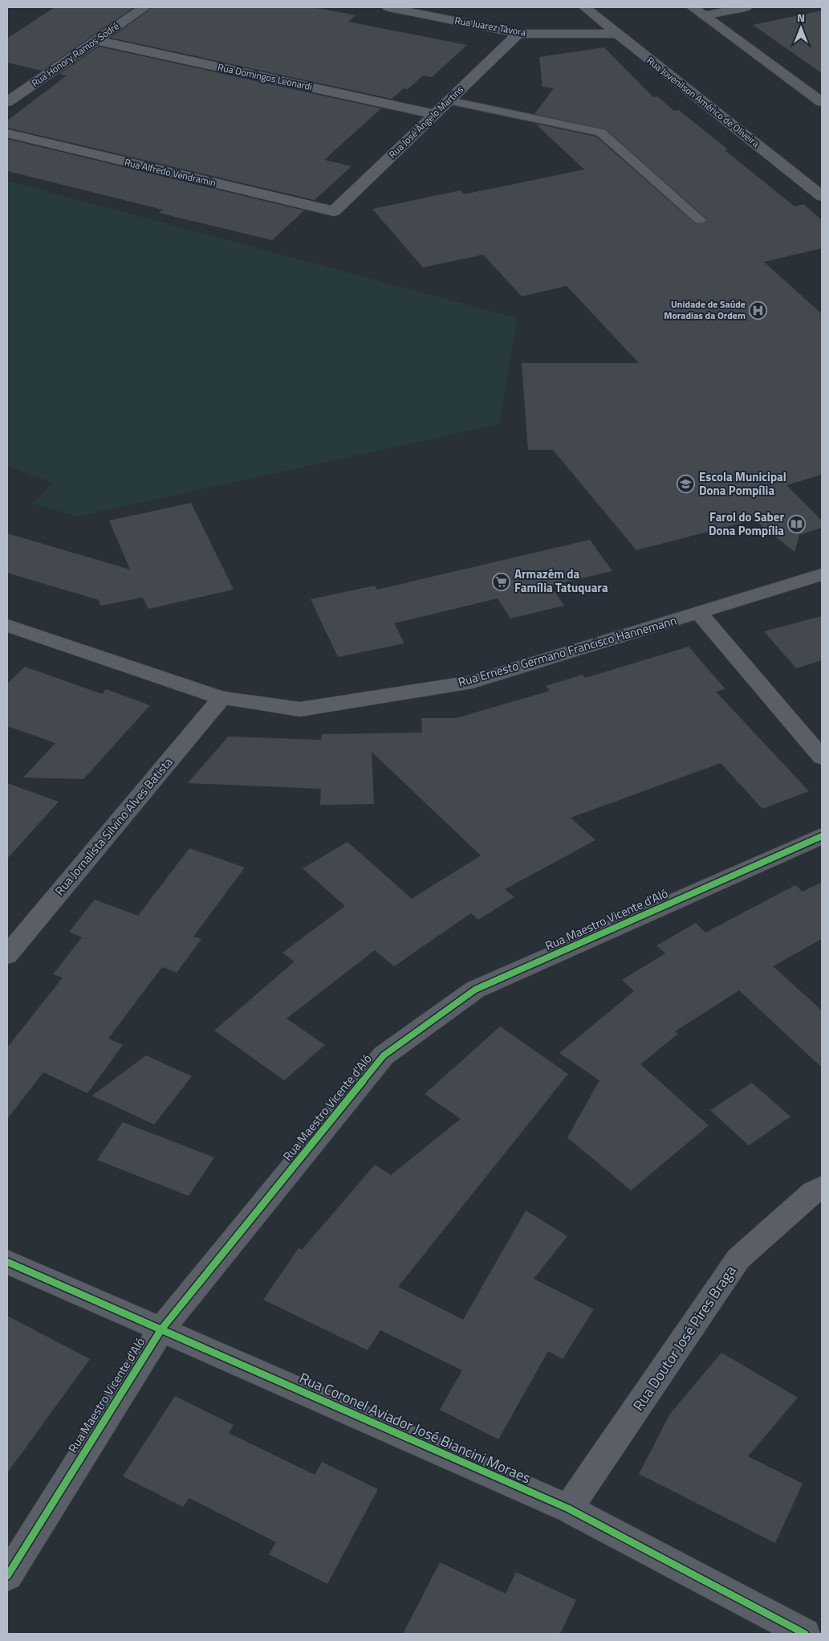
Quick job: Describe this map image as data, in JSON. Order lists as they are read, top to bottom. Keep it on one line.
{"streets":{"main road":["Rua Jovenilson Américo de Oliveira"],"street":["Rua Juarez Távora","Rua Honory Ramos Sodré","Rua Domingos Leonardi","Rua José Ângelo Martins","Rua Alfredo Vendramin","Rua Ernesto Germano Francisco Hannemann","Rua Jornalista Silvino Alves Batista","Rua Maestro Vicente d'Aló","Rua Doutor José Pires Braga","Rua Coronel Aviador José Biancini Moraes"]},"crossings":[["Rua Juarez Távora","Rua Jovenilson Américo de Oliveira"],["Rua Juarez Távora","Rua José Ângelo Martins"],["Rua Honory Ramos Sodré","Rua Domingos Leonardi"],["Rua Domingos Leonardi","Rua José Ângelo Martins"],["Rua José Ângelo Martins","Rua Alfredo Vendramin"],["Rua Ernesto Germano Francisco Hannemann","Rua Jornalista Silvino Alves Batista"],["Rua Maestro Vicente d'Aló","Rua Coronel Aviador José Biancini Moraes"],["Rua Doutor José Pires Braga","Rua Coronel Aviador José Biancini Moraes"]],"places":{"hospital":["Unidade de Saúde Moradias da Ordem"],"school or university":["Escola Municipal Dona Pompília"],"library":["Farol do Saber Dona Pompília"],"supermarket":["Armazém da Família Tatuquara"]},"north":"top"}
